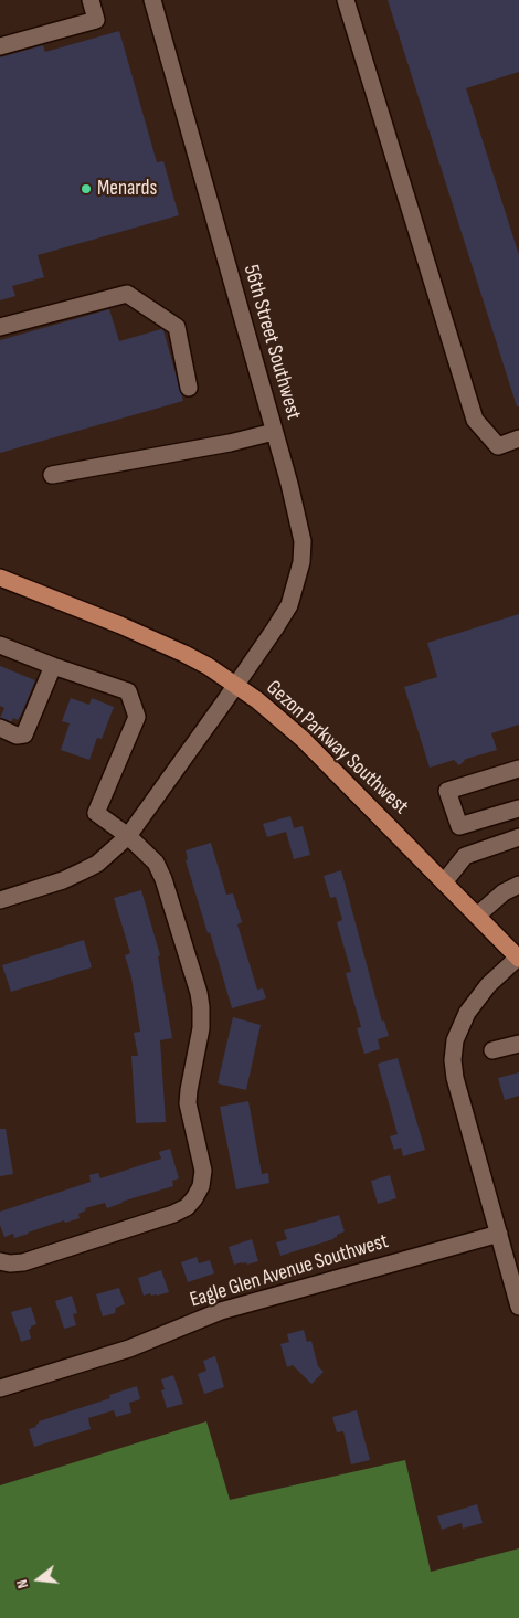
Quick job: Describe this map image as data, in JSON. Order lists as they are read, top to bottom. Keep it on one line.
{"streets":{"main road":["Gezon Parkway Southwest"],"street":["56th Street Southwest","Eagle Glen Avenue Southwest"]},"crossings":[["56th Street Southwest","Gezon Parkway Southwest"]],"places":["Menards"],"north":"left"}
